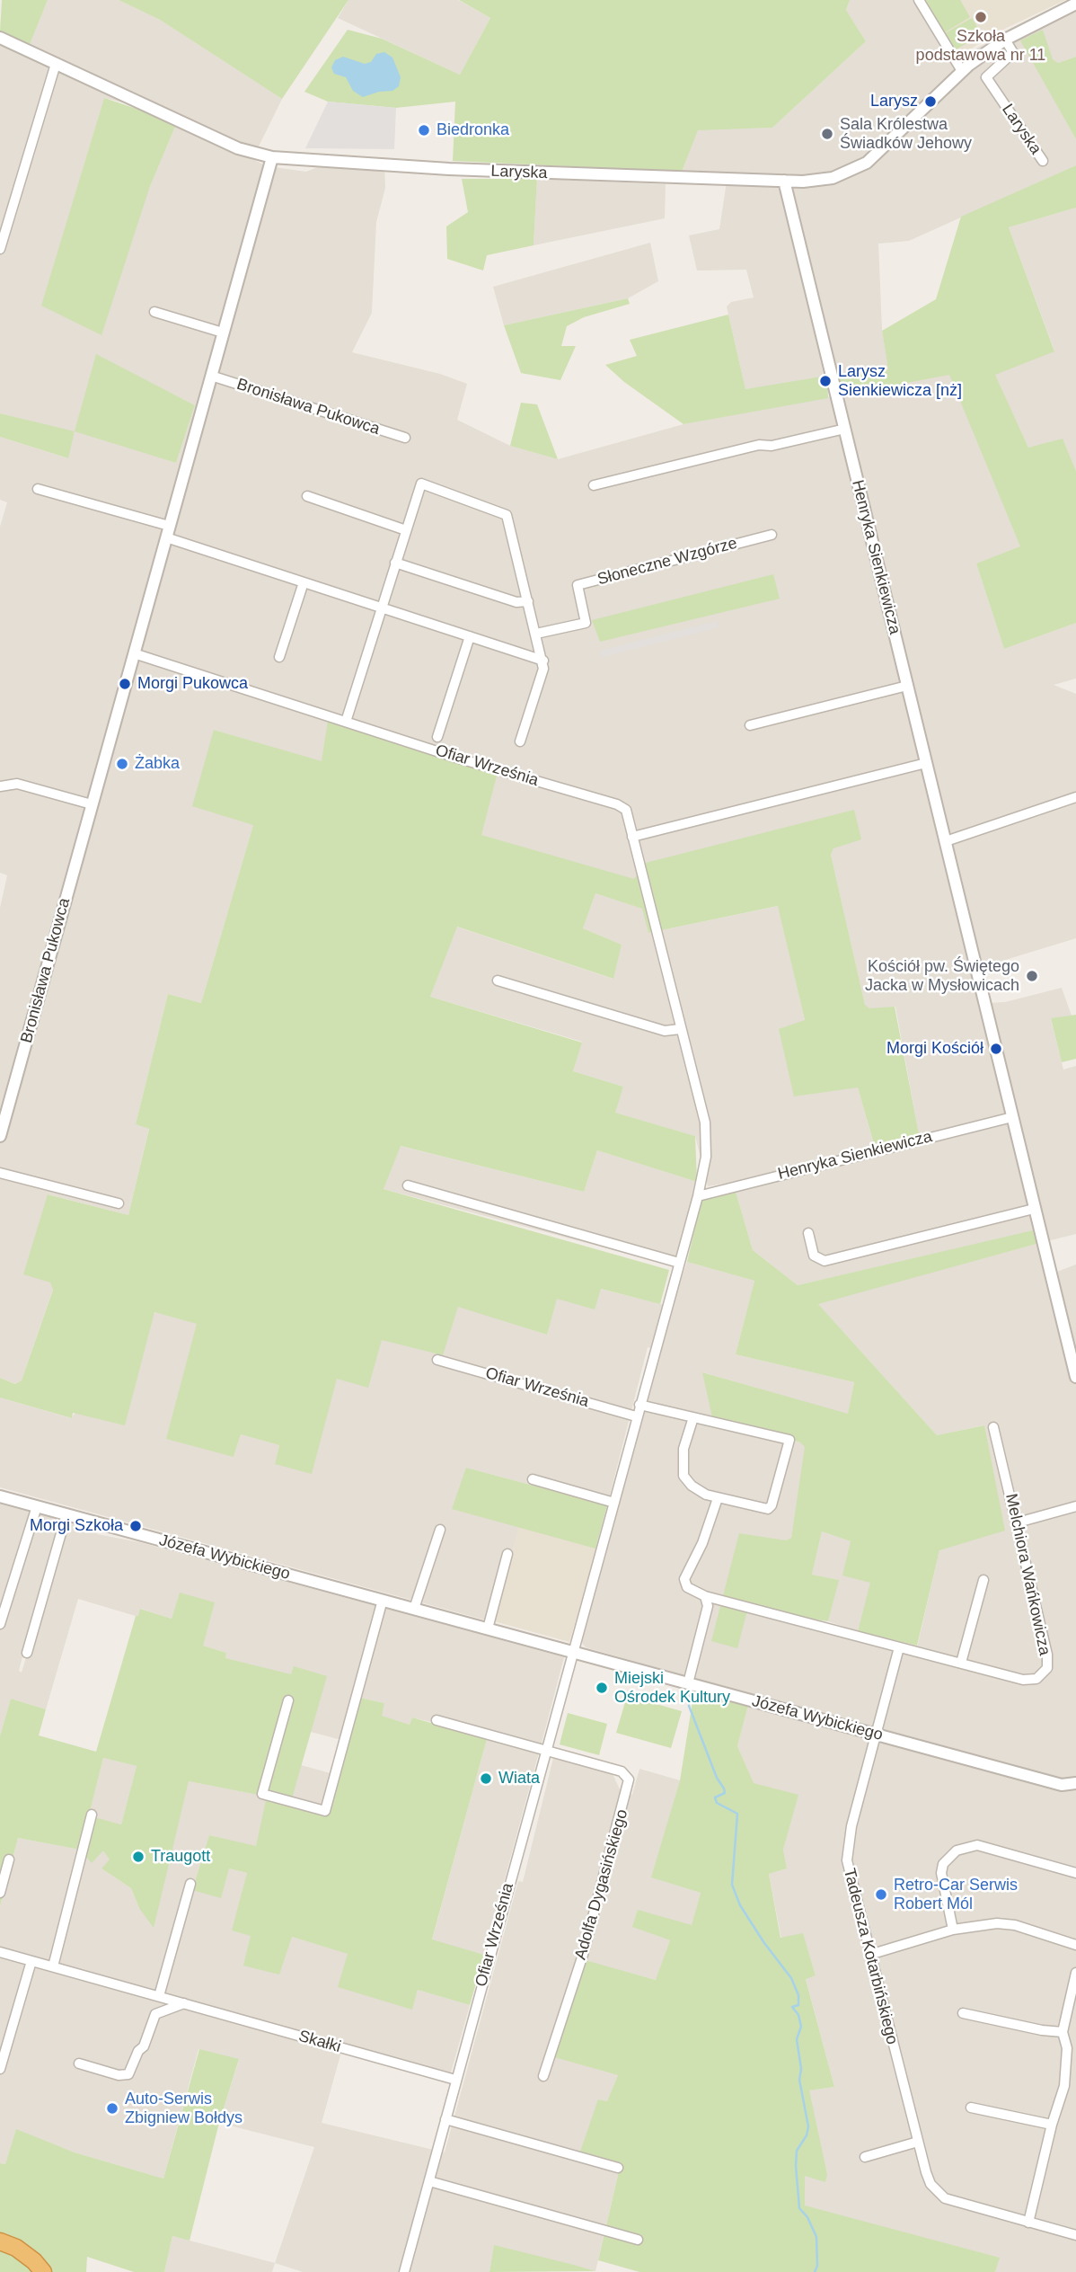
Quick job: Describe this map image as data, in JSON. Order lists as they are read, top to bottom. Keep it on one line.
{"streets":{"street":["Laryska","Bronisława Pukowca","Henryka Sienkiewicza","Słoneczne Wzgórze","Ofiar Września","Józefa Wybickiego","Melchiora Wańkowicza","Adolfa Dygasińskiego","Tadeusza Kotarbińskiego","Skałki"]},"crossings":[["Laryska","Bronisława Pukowca"],["Laryska","Henryka Sienkiewicza"],["Bronisława Pukowca","Ofiar Września"],["Henryka Sienkiewicza","Ofiar Września"],["Ofiar Września","Józefa Wybickiego"],["Ofiar Września","Adolfa Dygasińskiego"],["Ofiar Września","Skałki"],["Józefa Wybickiego","Tadeusza Kotarbińskiego"],["Melchiora Wańkowicza","Tadeusza Kotarbińskiego"]],"places":["Szkoła podstawowa nr 11","Larysz","Biedronka","Sala Królestwa Świadków Jehowy","Larysz Sienkiewicza [nż]","Morgi Pukowca","Żabka","Kościół pw. Świętego Jacka w Mysłowicach","Morgi Kościół","Morgi Szkoła","Miejski Ośrodek Kultury","Wiata","Traugott","Retro-Car Serwis Robert Mól","Auto-Serwis Zbigniew Bołdys"]}
